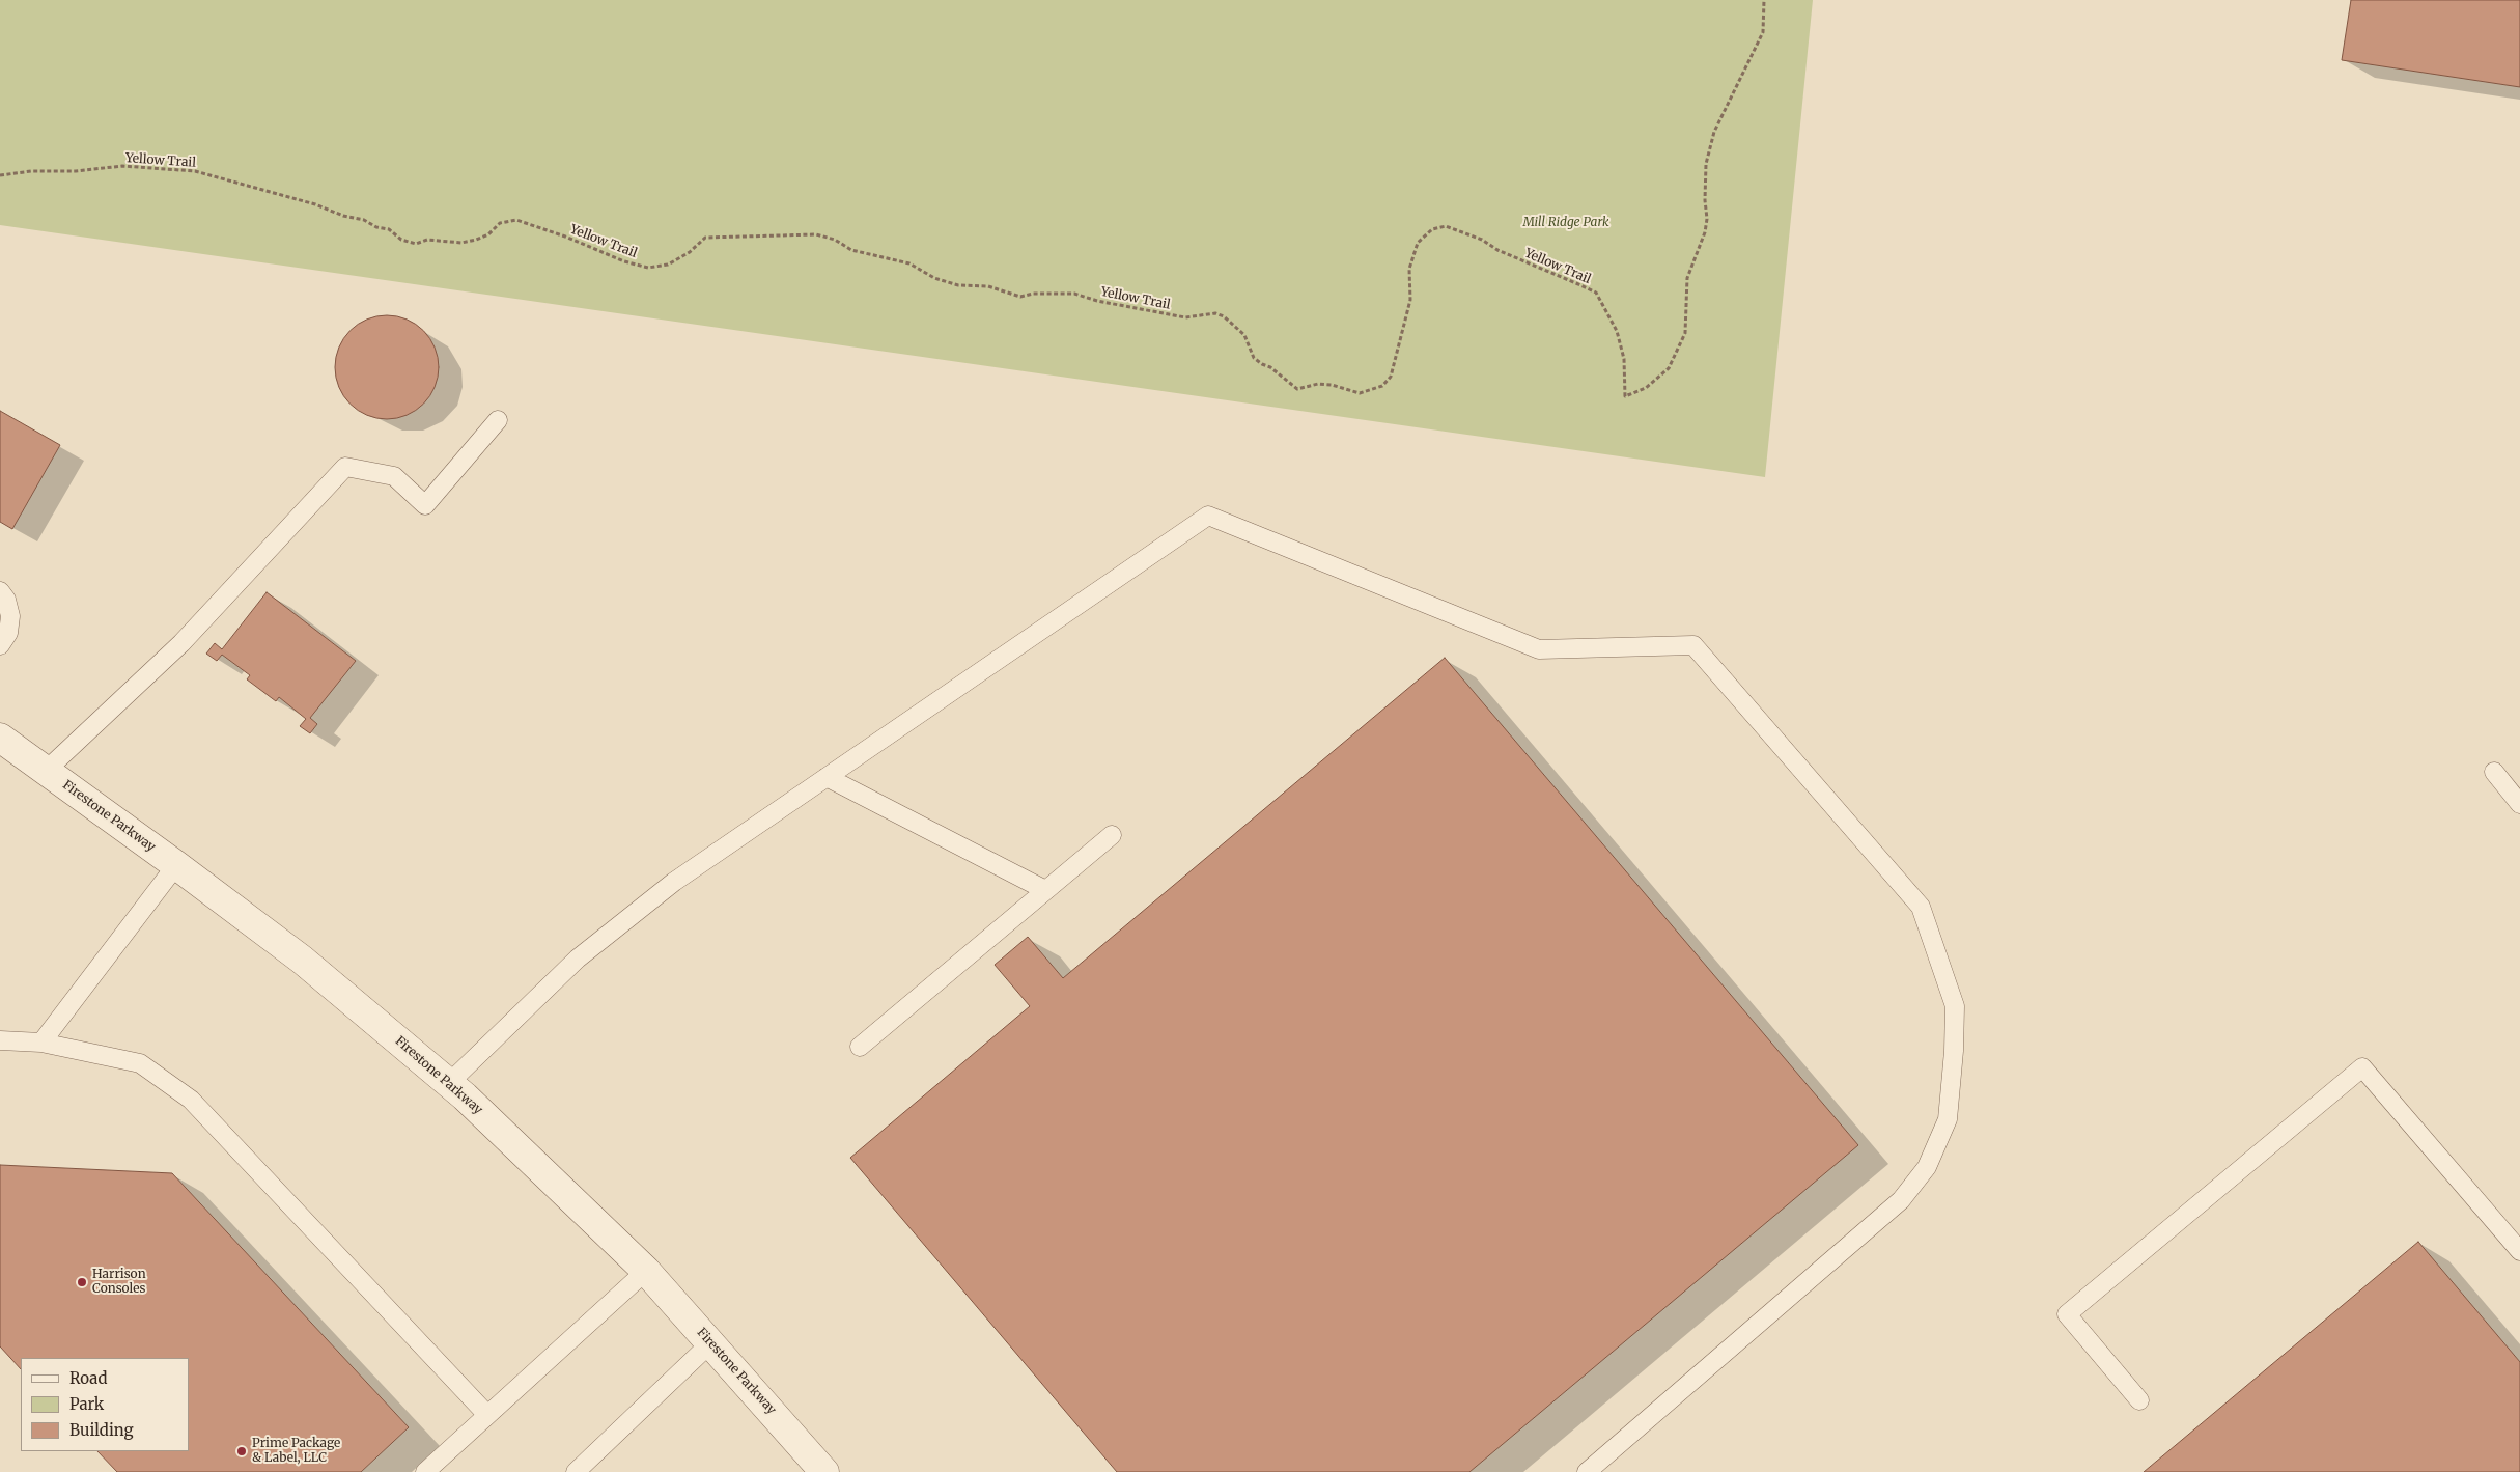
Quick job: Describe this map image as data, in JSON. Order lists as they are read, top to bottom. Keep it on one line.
{"streets":{"street":["Firestone Parkway"],"path":["Yellow Trail"]},"parks":["Mill Ridge Park"],"places":["Harrison Consoles","Prime Package & Label, LLC"],"legend":["Road","Park","Building"]}
